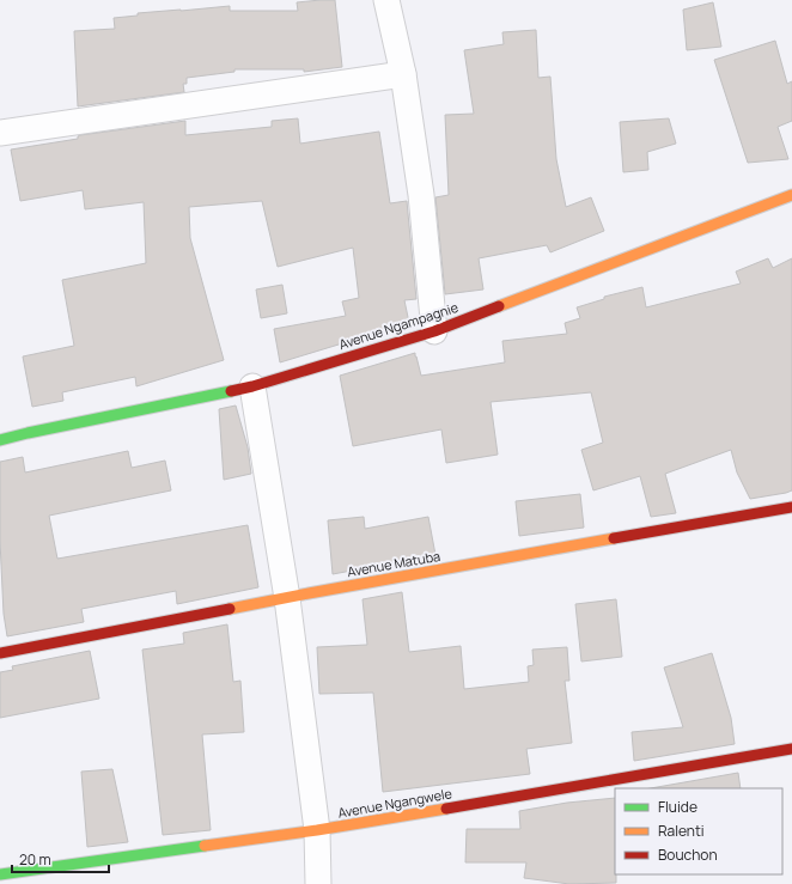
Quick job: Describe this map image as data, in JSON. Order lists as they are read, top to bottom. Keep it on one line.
{"streets":{"street":["Avenue Ngampagnie","Avenue Matuba","Avenue Ngangwele"]},"legend":["Fluide","Ralenti","Bouchon"],"scale_bar":"20 m"}
